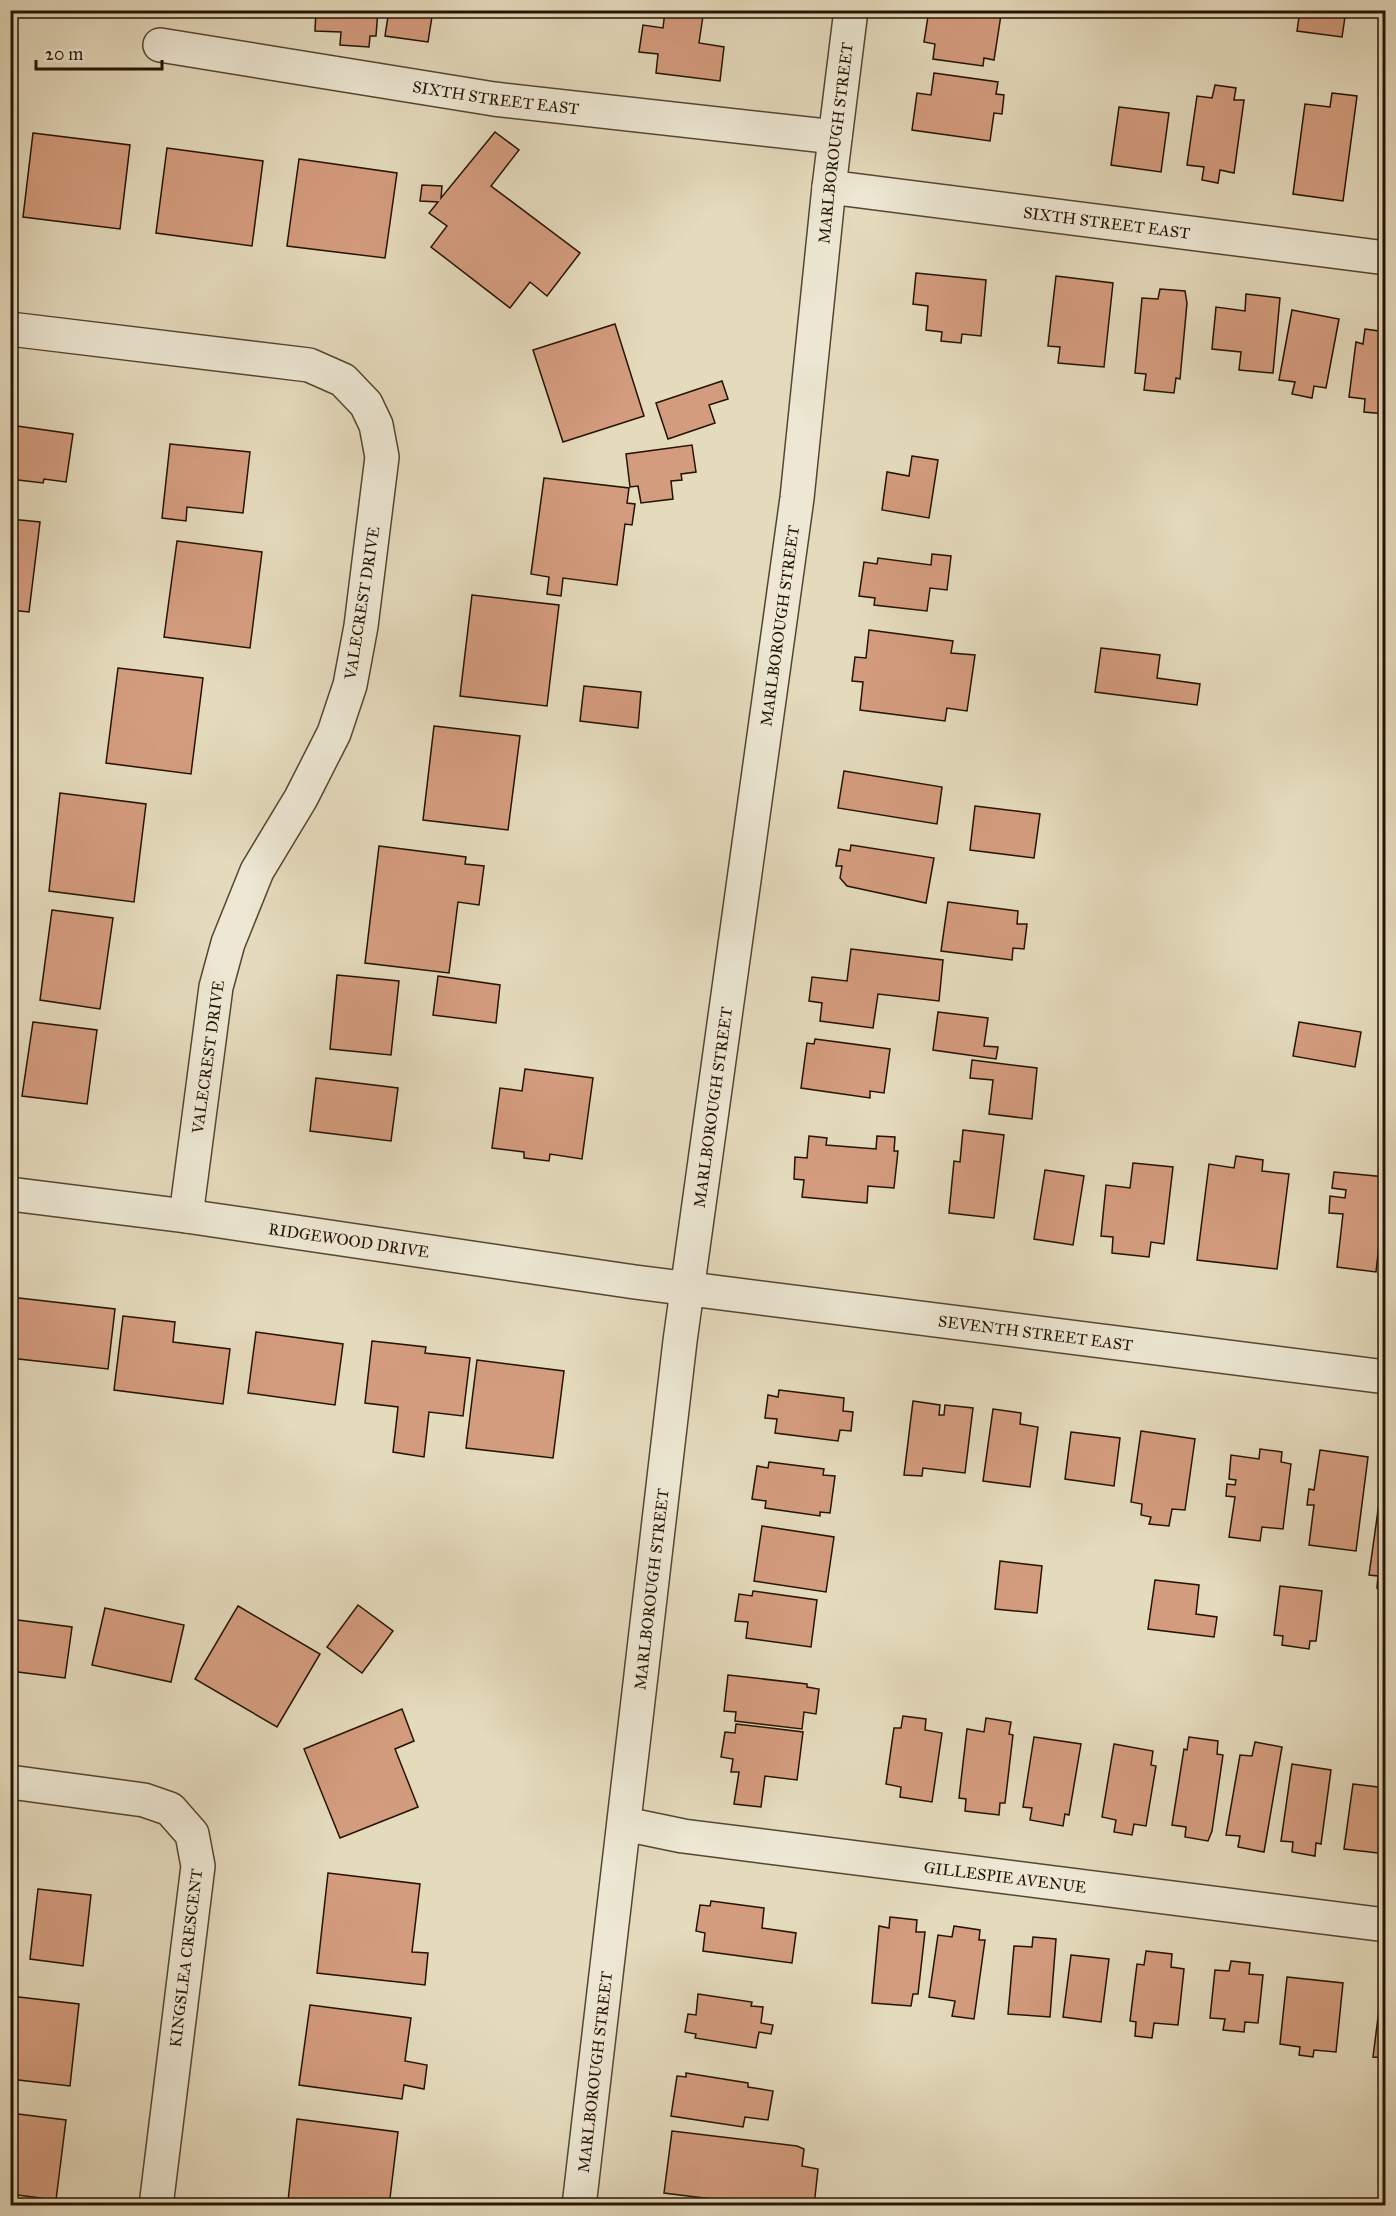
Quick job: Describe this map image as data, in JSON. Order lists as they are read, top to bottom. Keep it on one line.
{"streets":{"street":["SIXTH STREET EAST","MARLBOROUGH STREET","VALECREST DRIVE","RIDGEWOOD DRIVE","SEVENTH STREET EAST","GILLESPIE AVENUE","KINGSLEA CRESCENT"]},"crossings":[["SIXTH STREET EAST","MARLBOROUGH STREET"],["MARLBOROUGH STREET","RIDGEWOOD DRIVE"],["MARLBOROUGH STREET","SEVENTH STREET EAST"],["MARLBOROUGH STREET","GILLESPIE AVENUE"],["VALECREST DRIVE","RIDGEWOOD DRIVE"],["RIDGEWOOD DRIVE","SEVENTH STREET EAST"]],"scale_bar":"20 m"}
